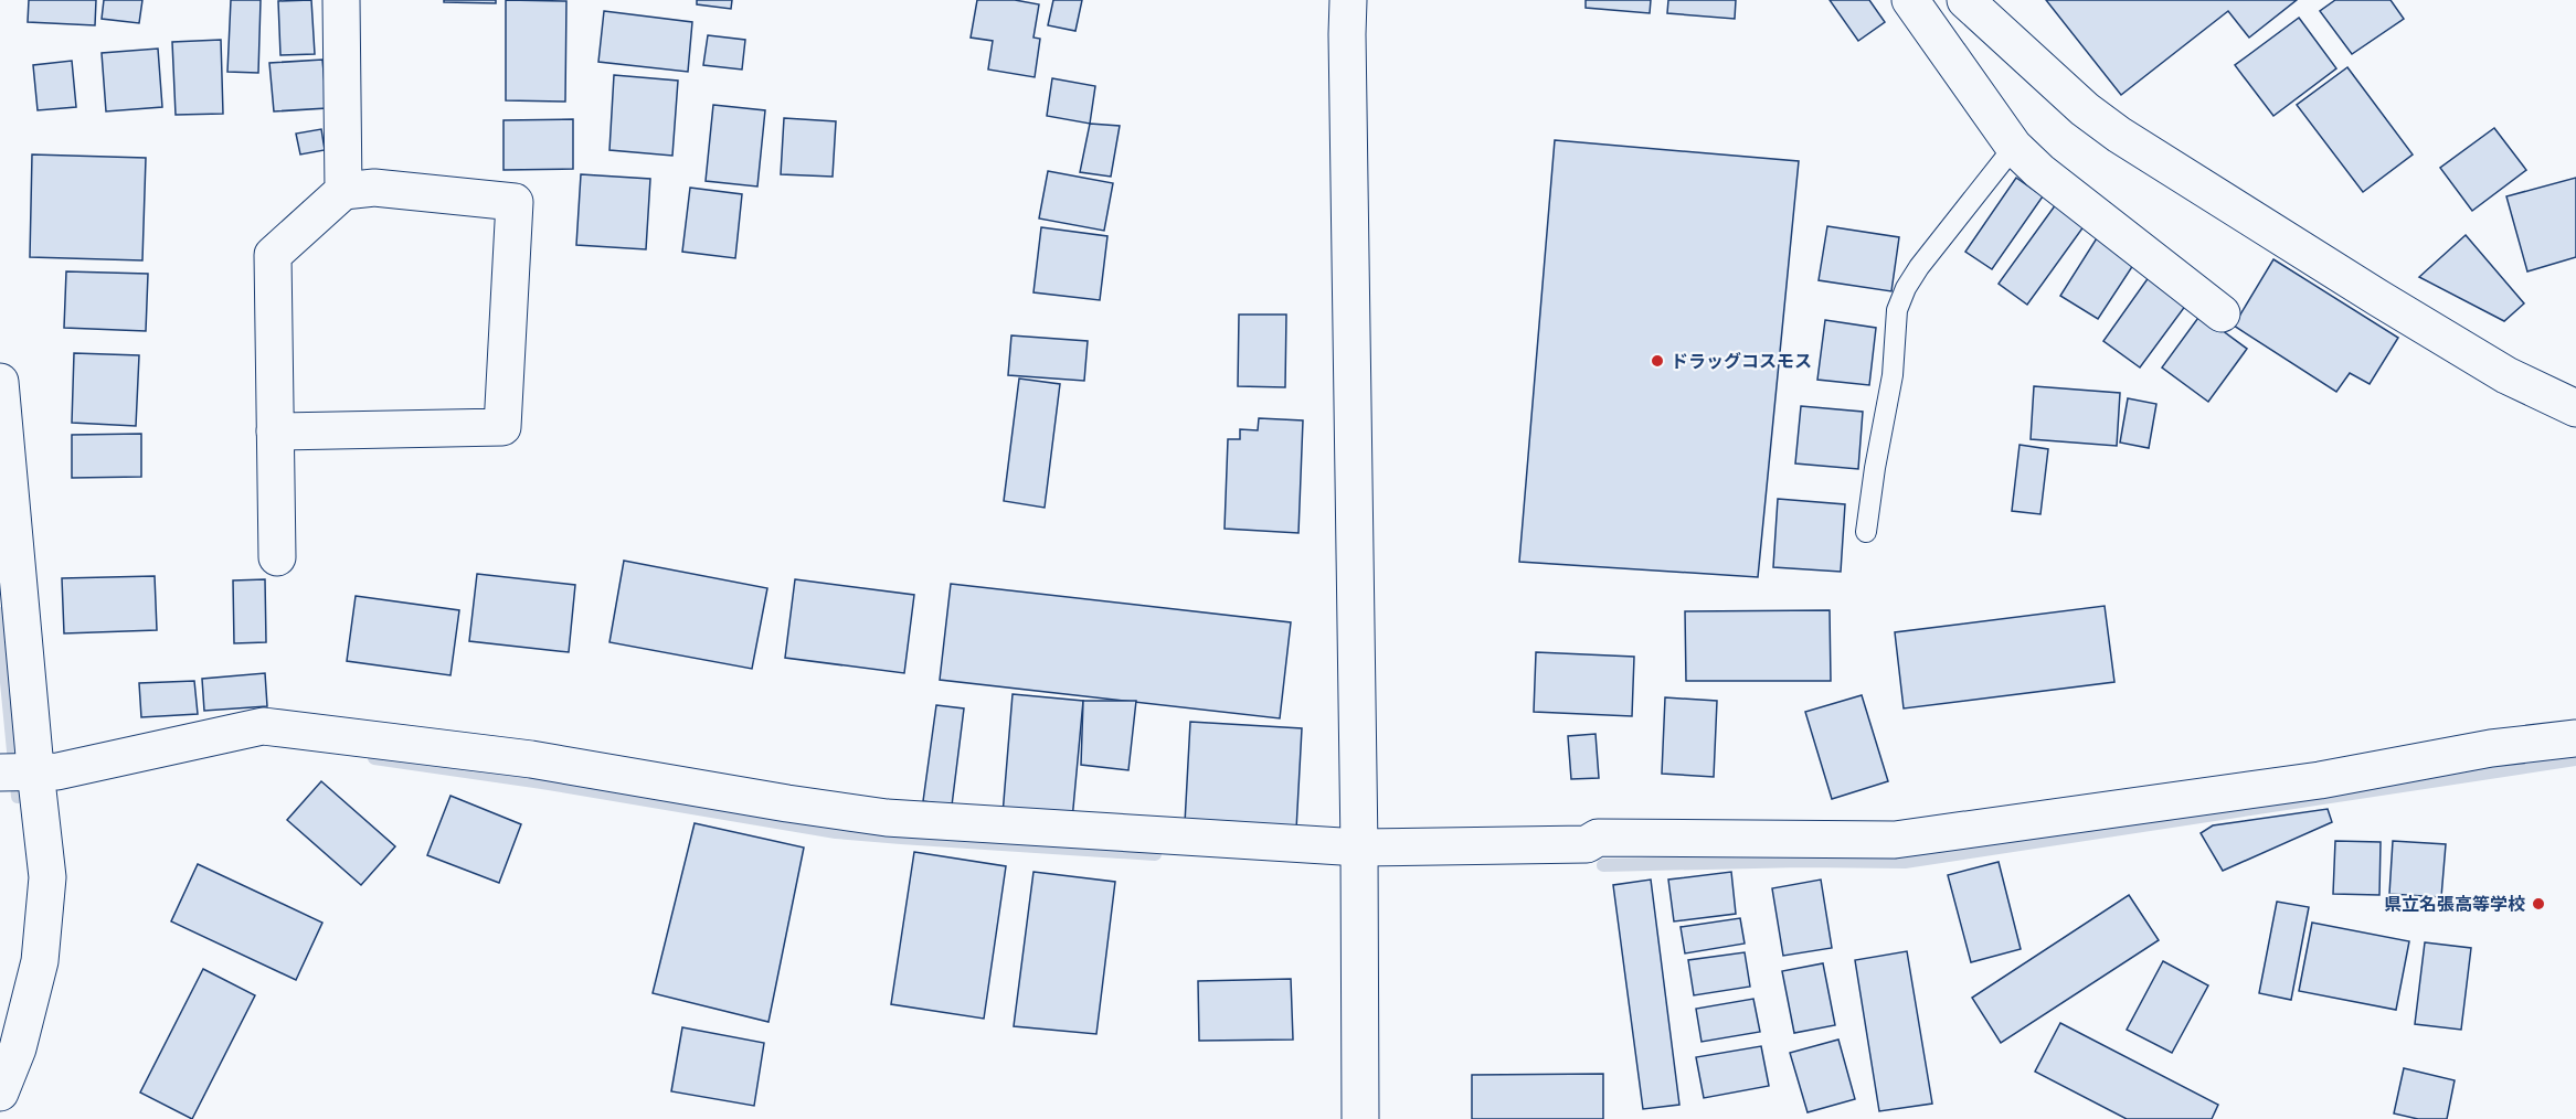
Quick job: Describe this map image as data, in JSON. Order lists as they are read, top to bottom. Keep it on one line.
{"places":["ドラッグコスモス","県立名張高等学校"]}
